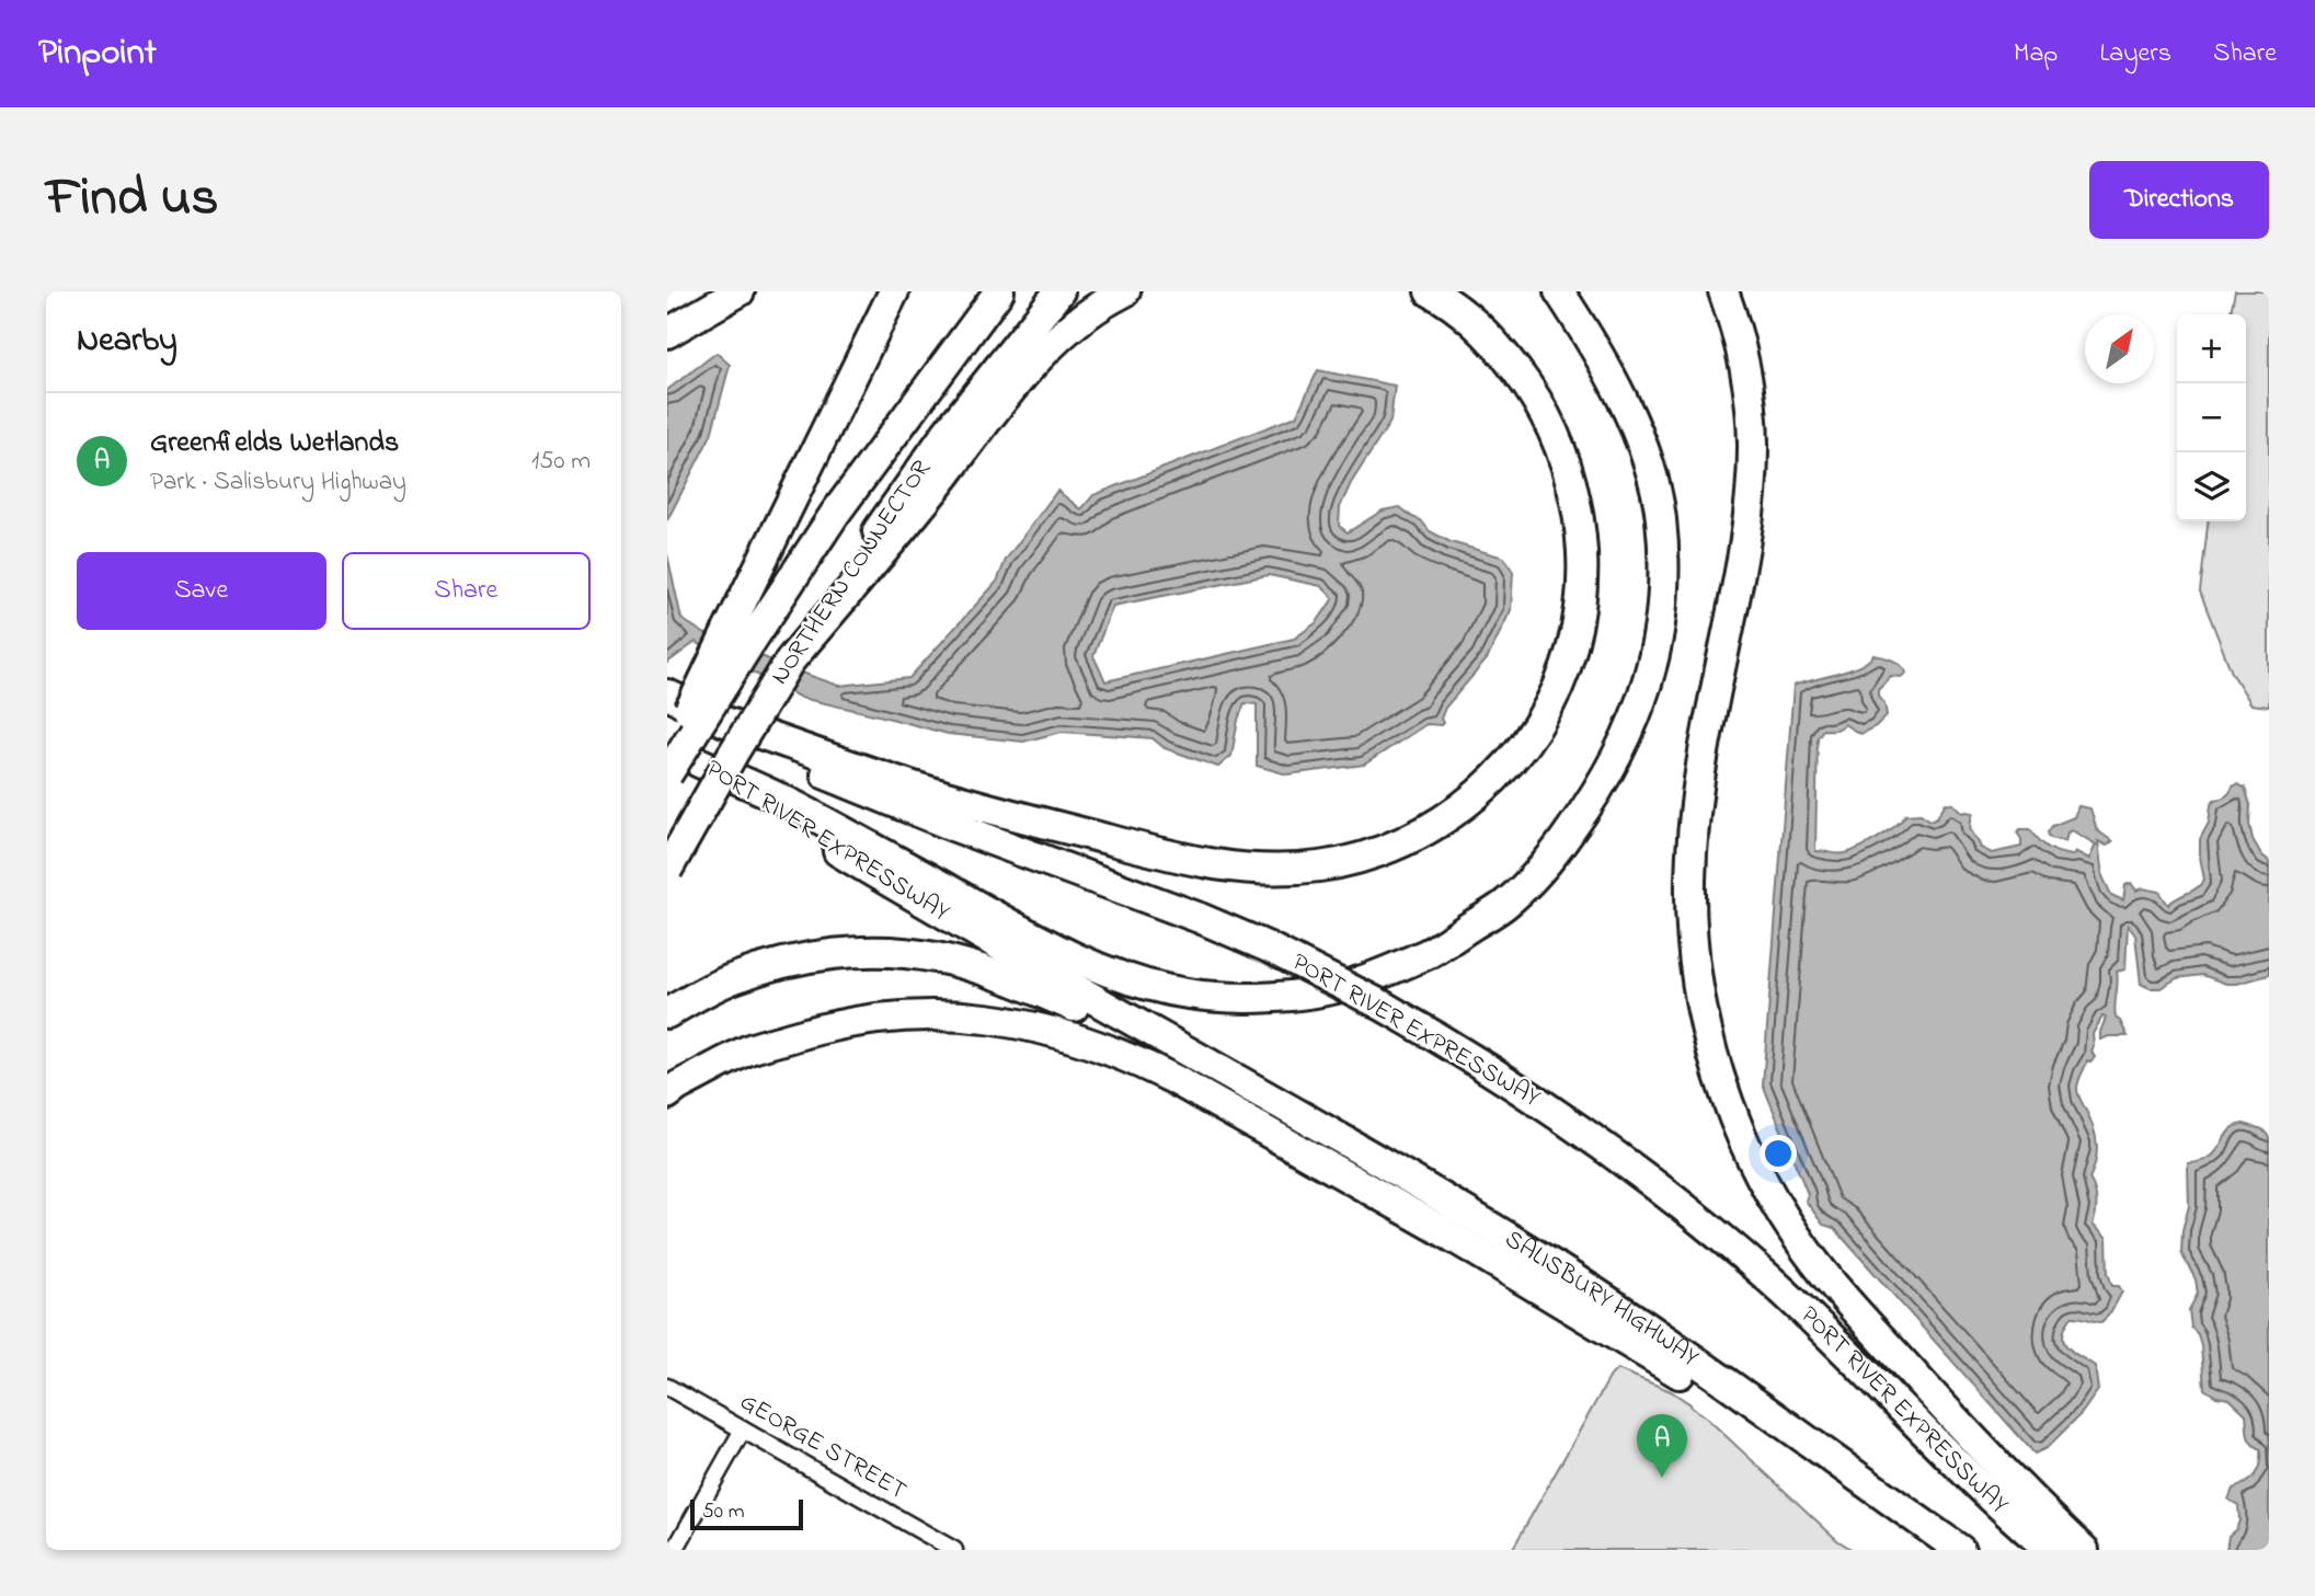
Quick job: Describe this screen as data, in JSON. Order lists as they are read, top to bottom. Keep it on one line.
{"streets":{"highway":["NORTHERN CONNECTOR","PORT RIVER EXPRESSWAY","SALISBURY HIGHWAY"],"street":["GEORGE STREET"]},"crossings":[["PORT RIVER EXPRESSWAY","SALISBURY HIGHWAY"]],"scale_bar":"50 m","north":"top right","page":{"header":"Pinpoint","nav":["Map","Layers","Share"],"title":"Find us","buttons":["Directions",["Save","Share"]],"heading":"Nearby","map_buttons":["+","−"],"list":[{"mark":"A","name":"Greenfields Wetlands","note":"Park · Salisbury Highway","value":"150 m"}],"pins":"A","scale":"50 m"}}
